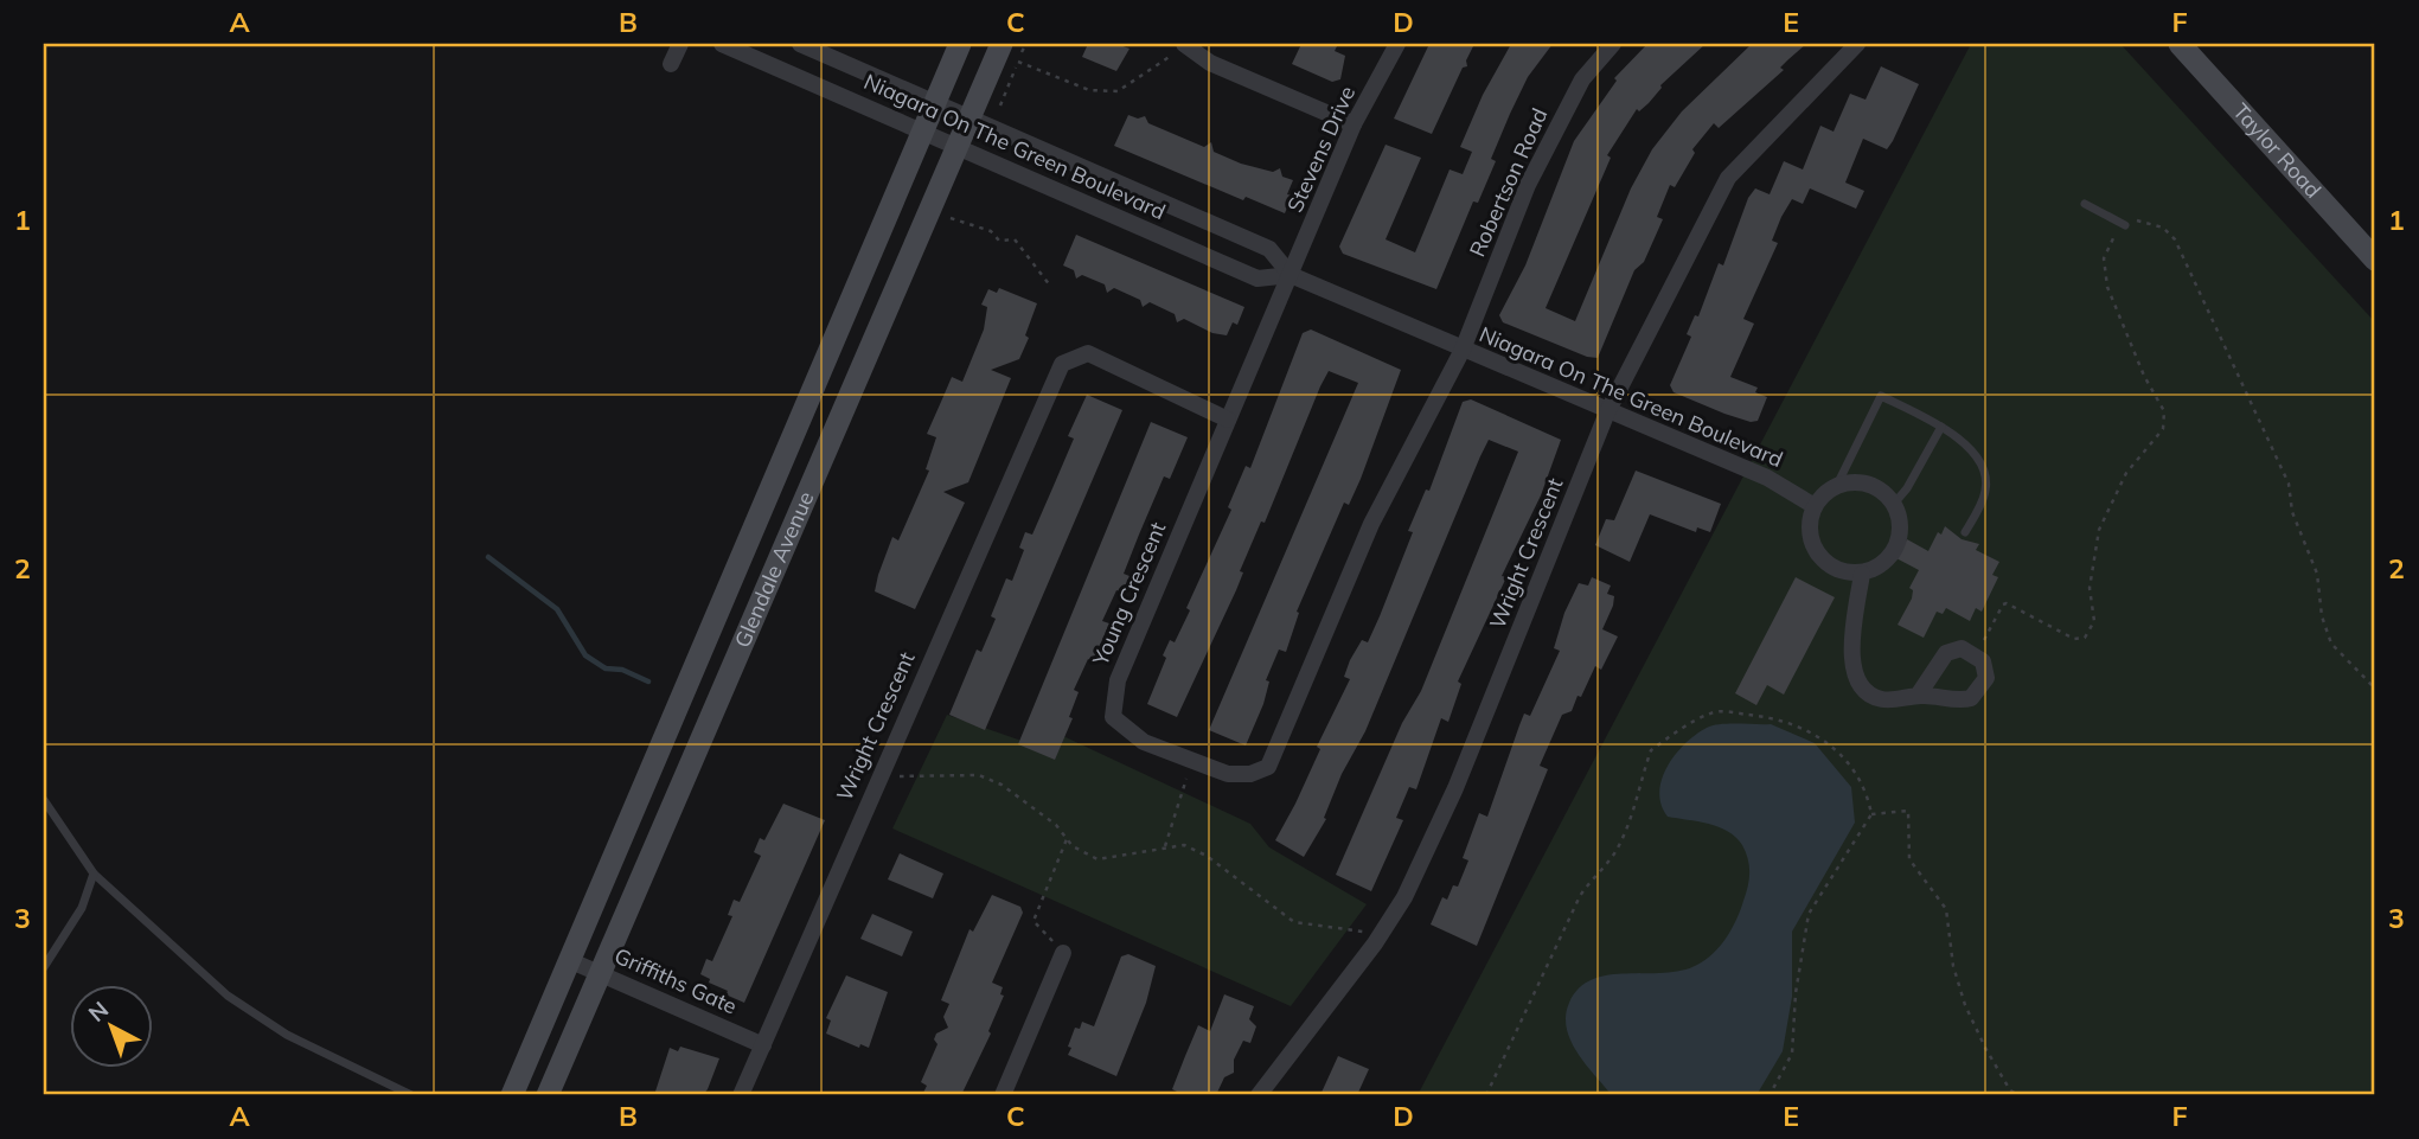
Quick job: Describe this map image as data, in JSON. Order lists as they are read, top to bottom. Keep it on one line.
{"streets":{"main road":["Taylor Road","Glendale Avenue"],"street":["Niagara On The Green Boulevard","Stevens Drive","Robertson Road","Wright Crescent","Young Crescent","Griffiths Gate"]},"crossings":[["Niagara On The Green Boulevard","Stevens Drive"],["Niagara On The Green Boulevard","Robertson Road"],["Niagara On The Green Boulevard","Wright Crescent"],["Niagara On The Green Boulevard","Glendale Avenue"],["Niagara On The Green Boulevard","Young Crescent"],["Stevens Drive","Young Crescent"],["Robertson Road","Young Crescent"],["Wright Crescent","Young Crescent"],["Wright Crescent","Griffiths Gate"],["Glendale Avenue","Griffiths Gate"]],"north":"top left","grid":{"columns":["A","B","C","D","E","F"],"rows":["1","2","3"]}}
